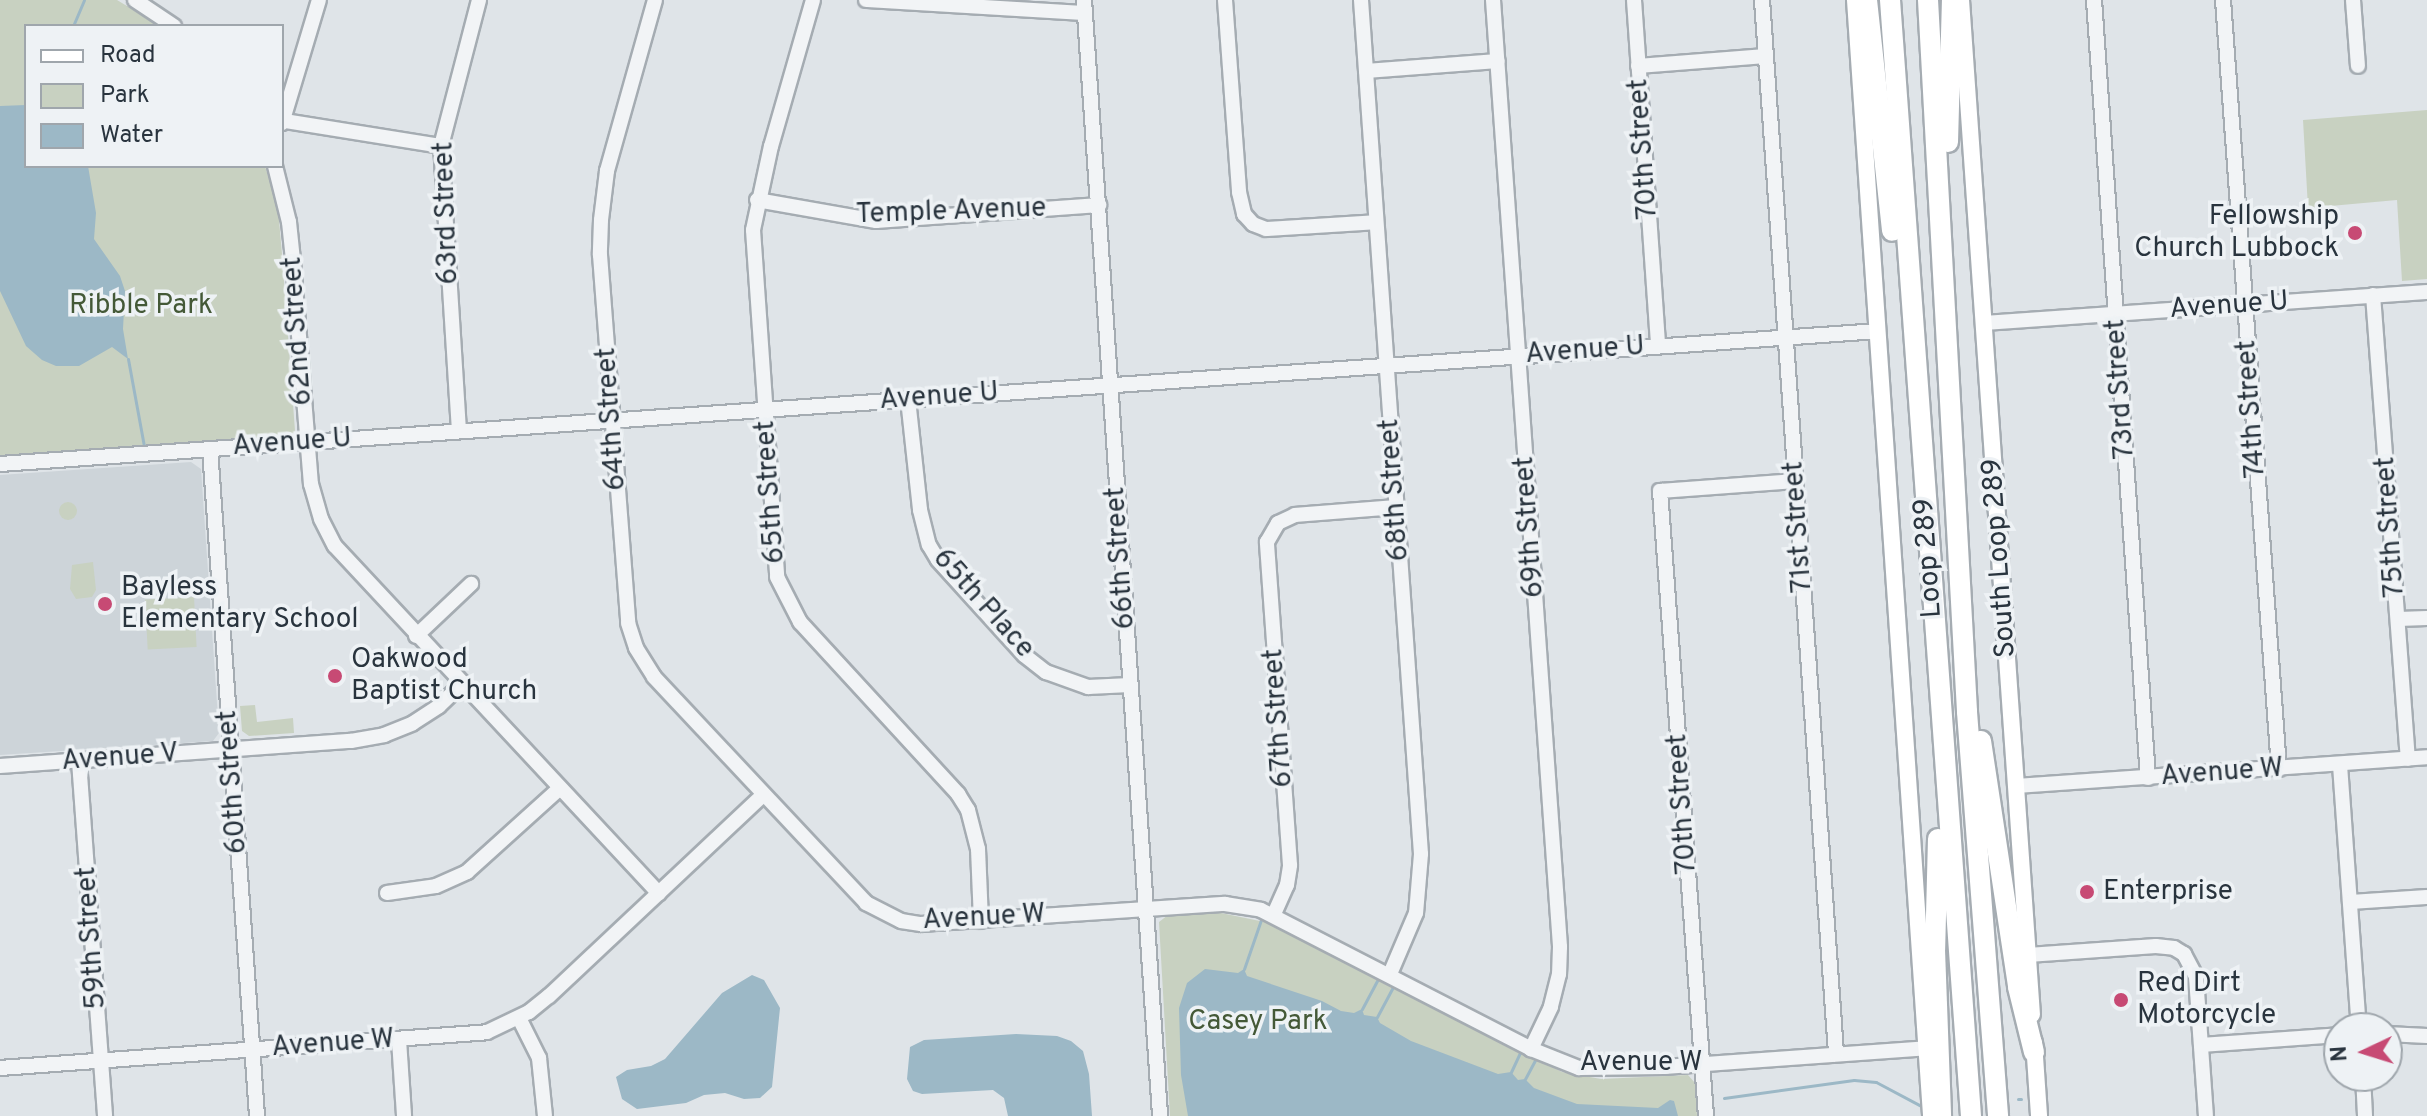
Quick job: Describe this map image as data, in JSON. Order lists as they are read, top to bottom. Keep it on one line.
{"streets":{"highway":["Loop 289"],"main road":["South Loop 289"],"street":["70th Street","Temple Avenue","63rd Street","Avenue U","62nd Street","73rd Street","74th Street","64th Street","68th Street","65th Street","69th Street","71st Street","75th Street","66th Street","65th Place","67th Street","Avenue V","Avenue W","60th Street","59th Street"]},"crossings":[["70th Street","Avenue U"],["70th Street","71st Street"],["70th Street","Avenue W"],["Temple Avenue","65th Street"],["Temple Avenue","66th Street"],["63rd Street","Avenue U"],["Avenue U","62nd Street"],["Avenue U","73rd Street"],["Avenue U","74th Street"],["Avenue U","64th Street"],["Avenue U","68th Street"],["Avenue U","65th Street"],["Avenue U","69th Street"],["Avenue U","71st Street"],["Avenue U","75th Street"],["Avenue U","66th Street"],["Avenue U","South Loop 289"],["Avenue U","65th Place"],["Avenue U","60th Street"],["62nd Street","Avenue V"],["62nd Street","Avenue W"],["73rd Street","Avenue W"],["74th Street","Avenue W"],["64th Street","Avenue W"],["68th Street","67th Street"],["68th Street","Avenue W"],["65th Street","Avenue W"],["69th Street","Avenue W"],["71st Street","Avenue W"],["75th Street","Avenue W"],["66th Street","65th Place"],["66th Street","Avenue W"],["South Loop 289","Avenue W"],["67th Street","Avenue W"],["Avenue V","60th Street"],["Avenue V","59th Street"],["Avenue W","60th Street"],["Avenue W","59th Street"]],"parks":["Ribble Park","Casey Park"],"places":["Fellowship Church Lubbock","Bayless Elementary School","Oakwood Baptist Church","Enterprise","Red Dirt Motorcycle"],"legend":["Road","Park","Water"],"north":"left"}
